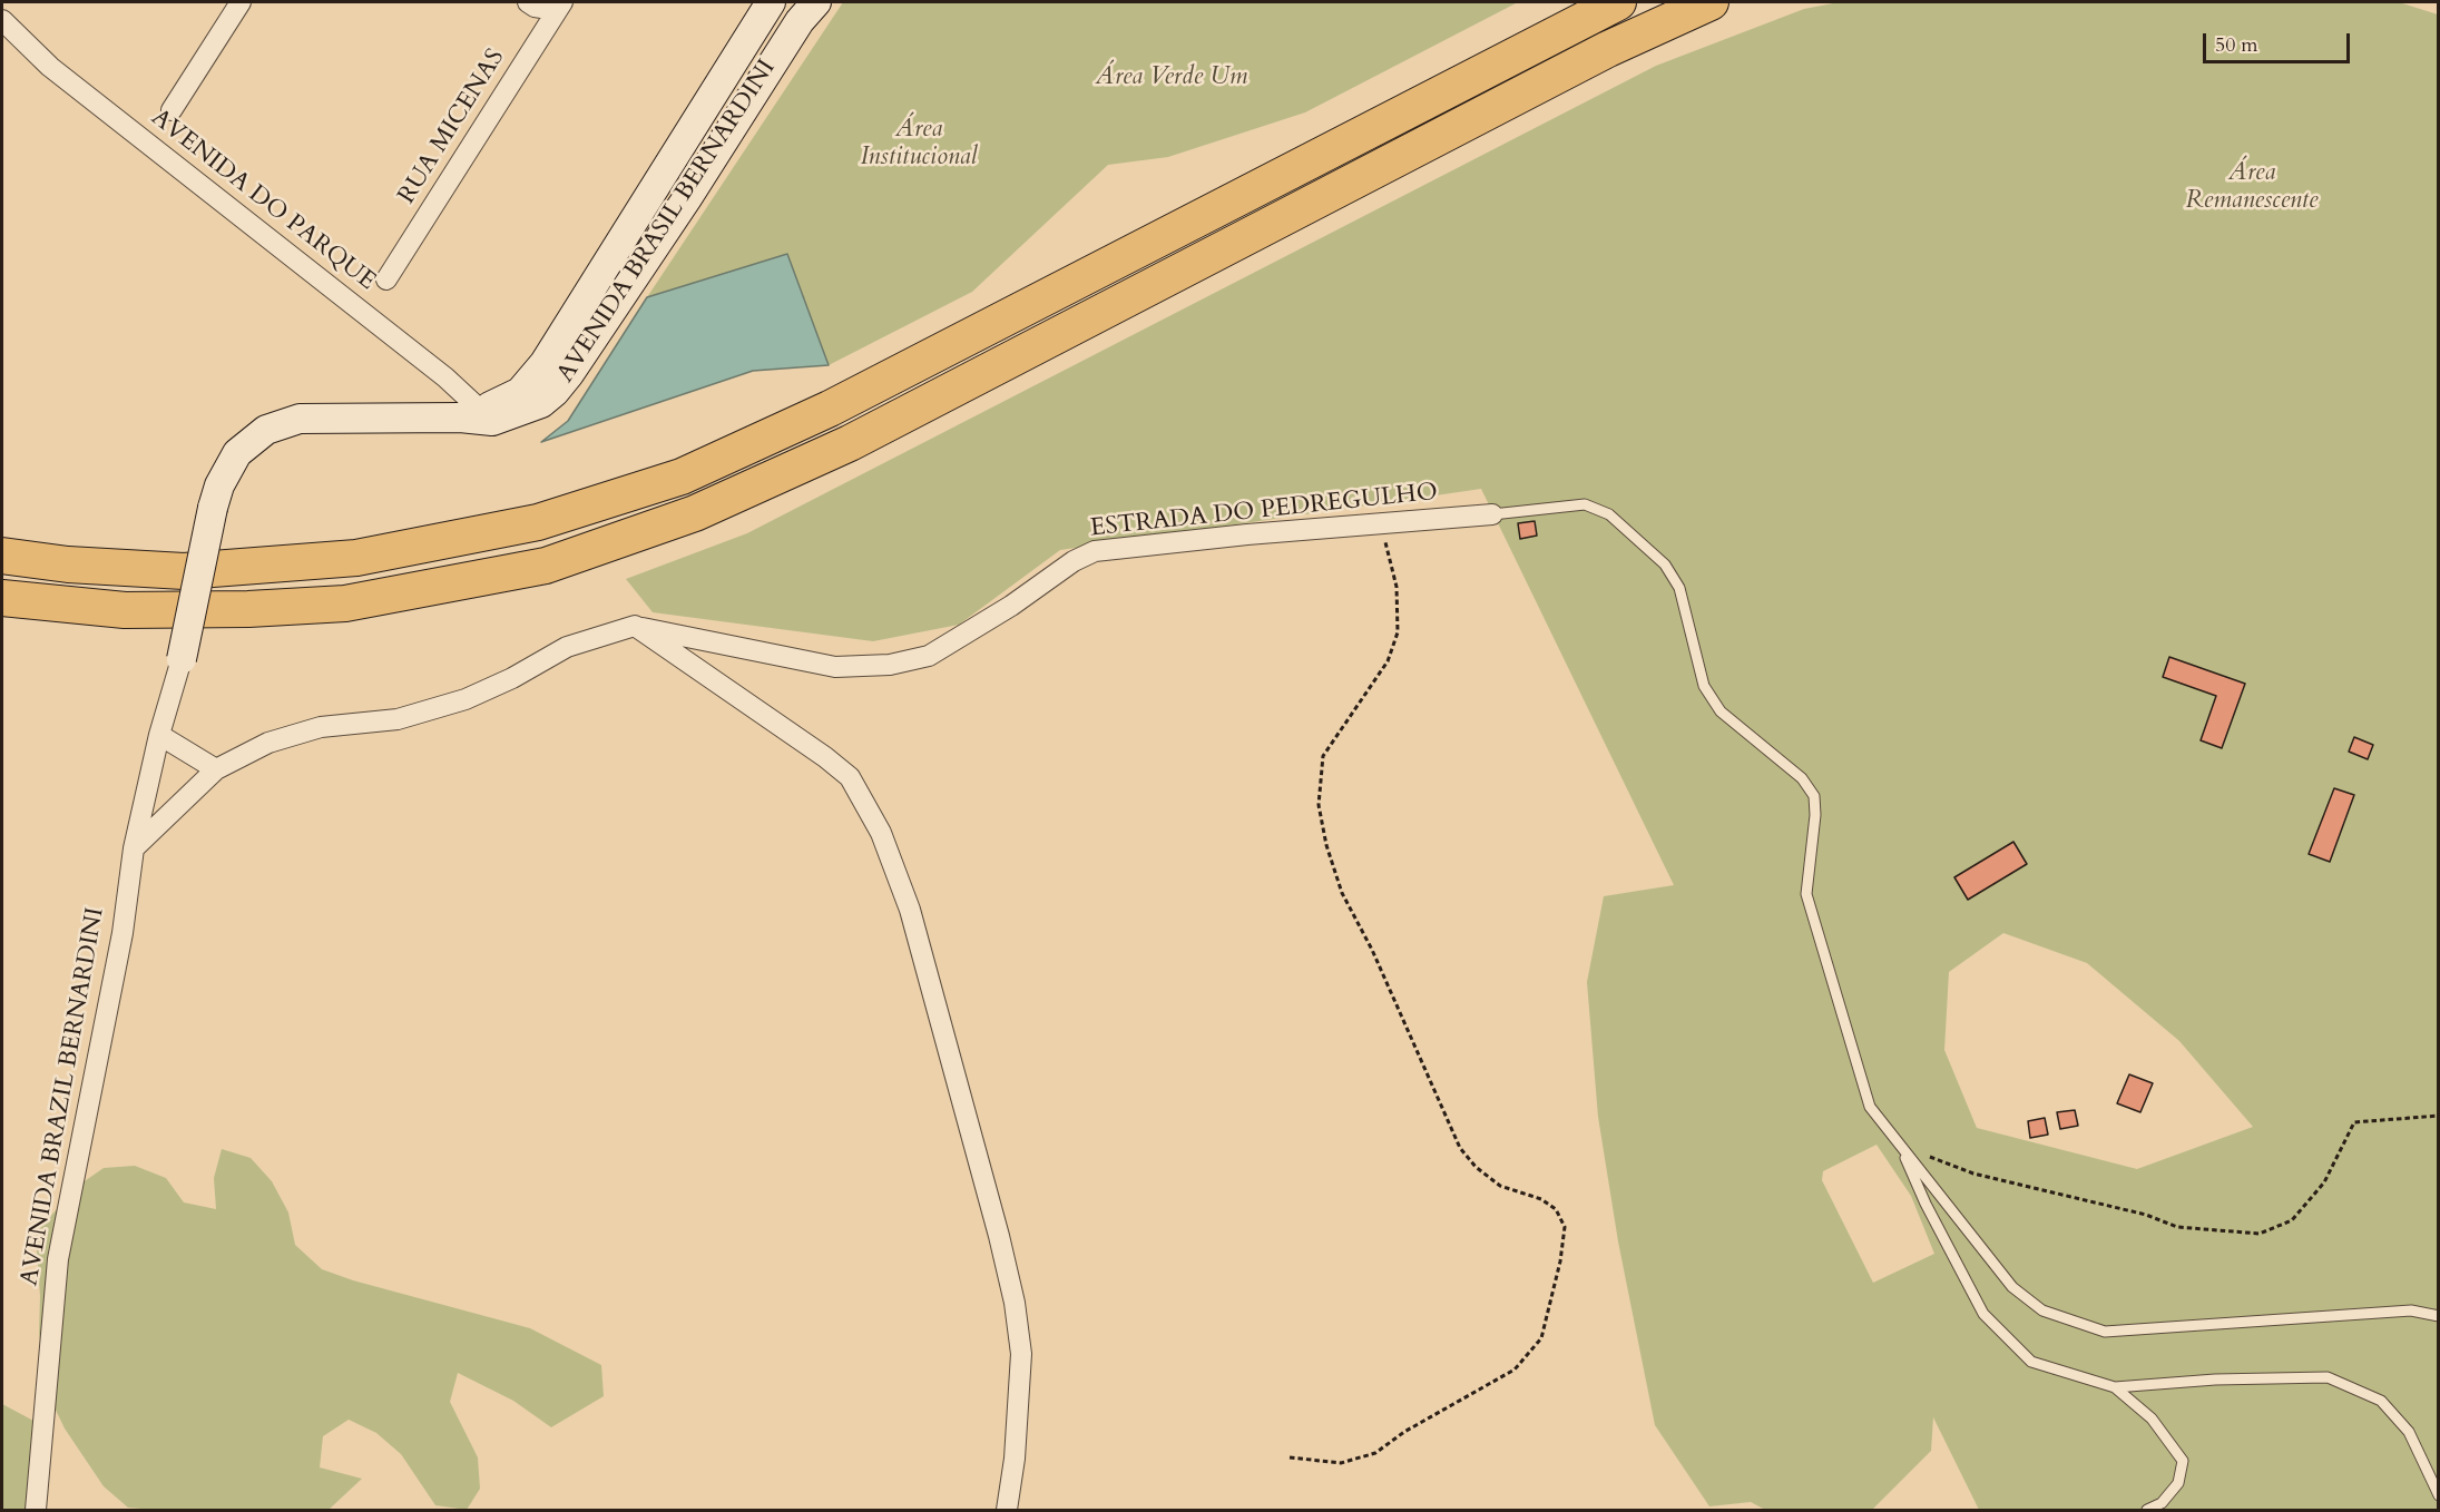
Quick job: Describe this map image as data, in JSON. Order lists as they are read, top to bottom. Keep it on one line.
{"streets":{"street":["RUA MICENAS","AVENIDA DO PARQUE","AVENIDA BRASIL BERNARDINI","ESTRADA DO PEDREGULHO","AVENIDA BRAZIL BERNARDINI"]},"crossings":[["AVENIDA DO PARQUE","AVENIDA BRASIL BERNARDINI"],["AVENIDA BRASIL BERNARDINI","AVENIDA BRAZIL BERNARDINI"]],"parks":["Área Verde Um","Área Institucional","Área Remanescente"],"scale_bar":"50 m"}
